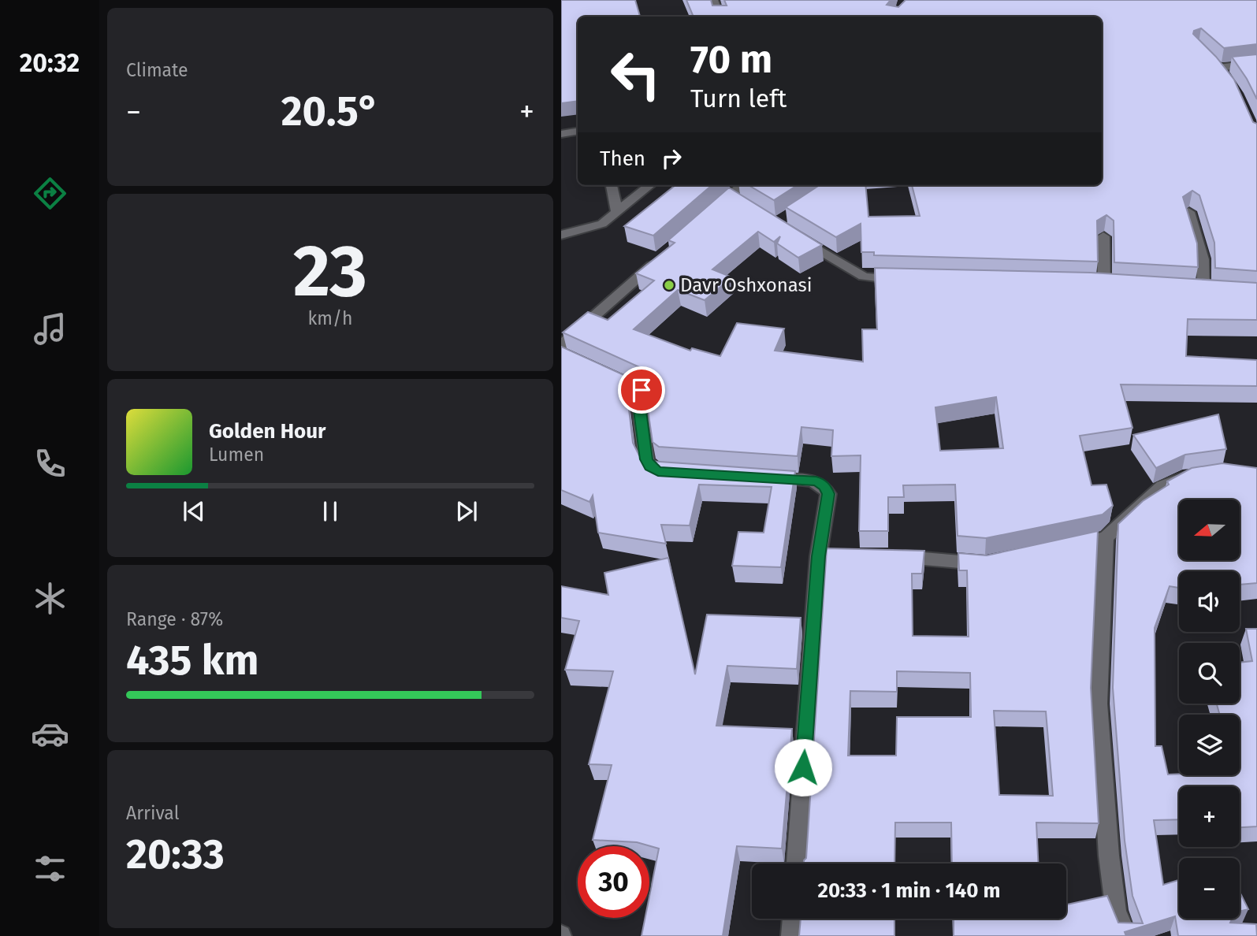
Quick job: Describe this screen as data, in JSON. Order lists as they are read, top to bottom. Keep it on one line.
{"places":["Davr Oshxonasi"],"north":"left","page":{"tabs":"20:32","tile":["Climate",["23","km/h"],["Range · 87%","435 km"],["Arrival","20:33"]],"turn":["70 m","Turn left"],"heat":["−","20.5°","+"],"then":"Then","song":["Golden Hour","Lumen"],"map_buttons":["+","−"],"limit":"30","trip":"20:33 · 1 min · 140 m"}}
